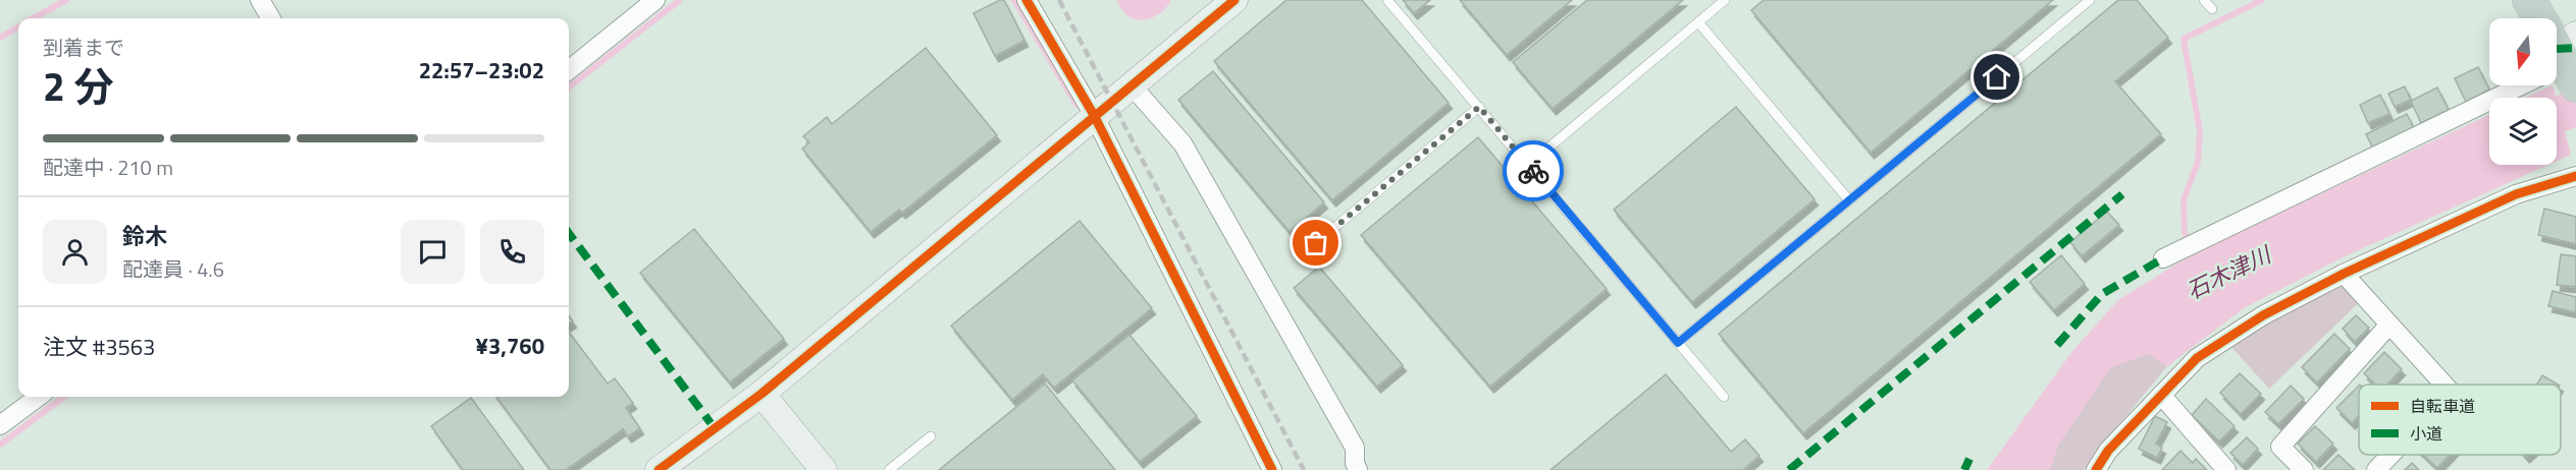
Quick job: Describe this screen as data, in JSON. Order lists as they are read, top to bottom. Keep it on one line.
{"water":["石木津川"],"legend":["自転車道","小道"],"north":"bottom","page":{"heading":["2 分","到着まで","22:57–23:02"],"panel":["鈴木","配達員 · 4.6","注文 #3563","¥3,760"],"bar":"配達中 · 210 m"}}
